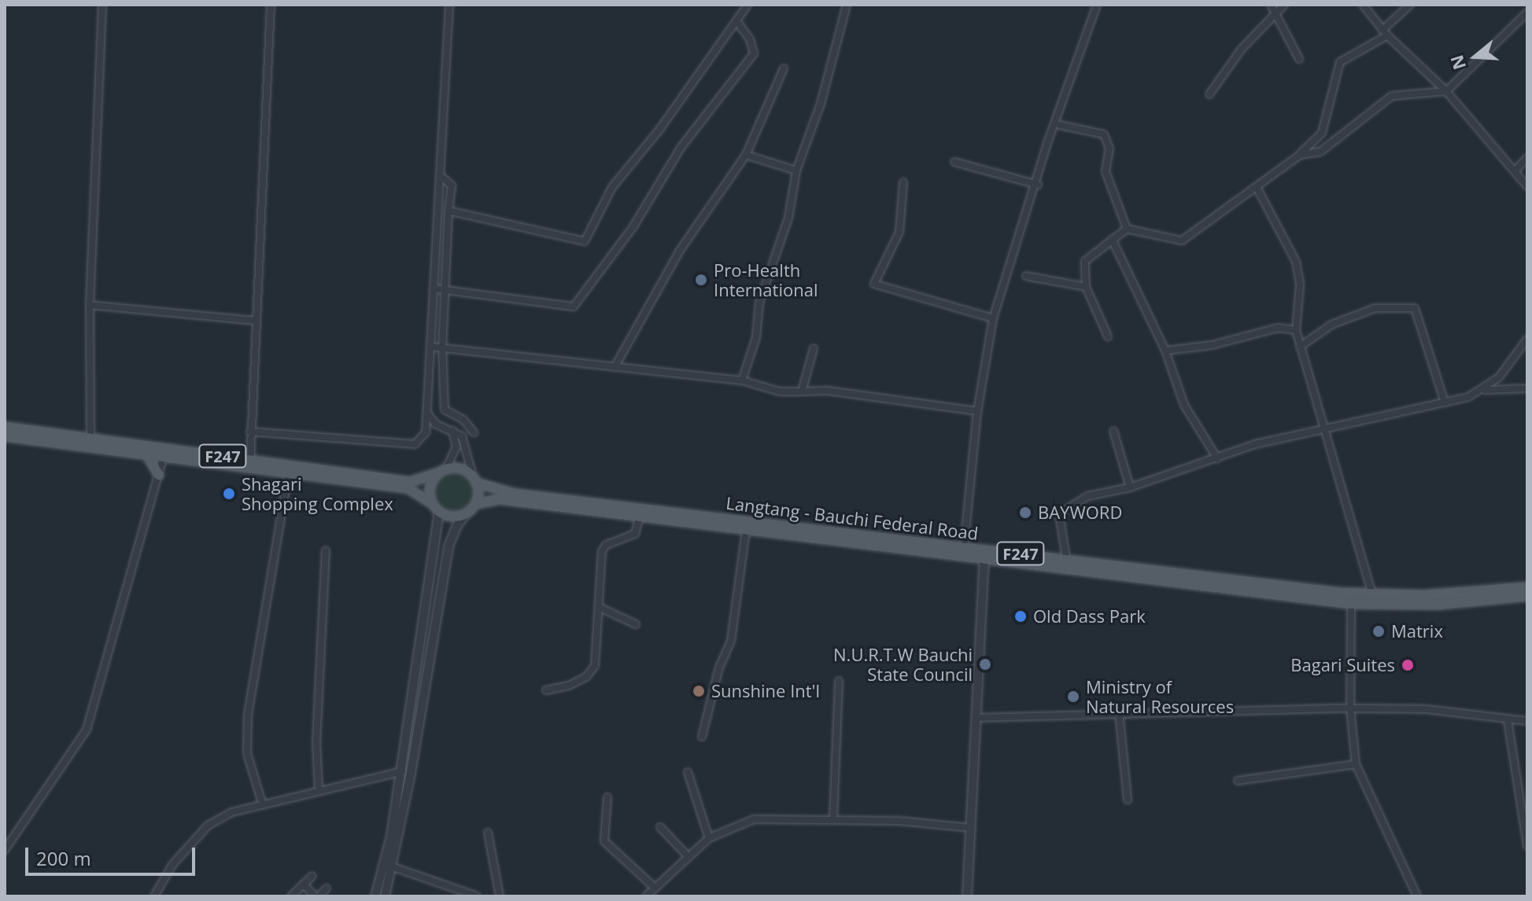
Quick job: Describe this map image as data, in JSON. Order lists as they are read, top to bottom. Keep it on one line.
{"streets":{"main road":["F247","Langtang - Bauchi Federal Road"]},"crossings":[["F247","Langtang - Bauchi Federal Road"]],"places":["Pro-Health International","Shagari Shopping Complex","BAYWORD","Old Dass Park","Matrix","N.U.R.T.W Bauchi State Council","Bagari Suites","Sunshine Int'l","Ministry of Natural Resources"],"scale_bar":"200 m","north":"left"}
